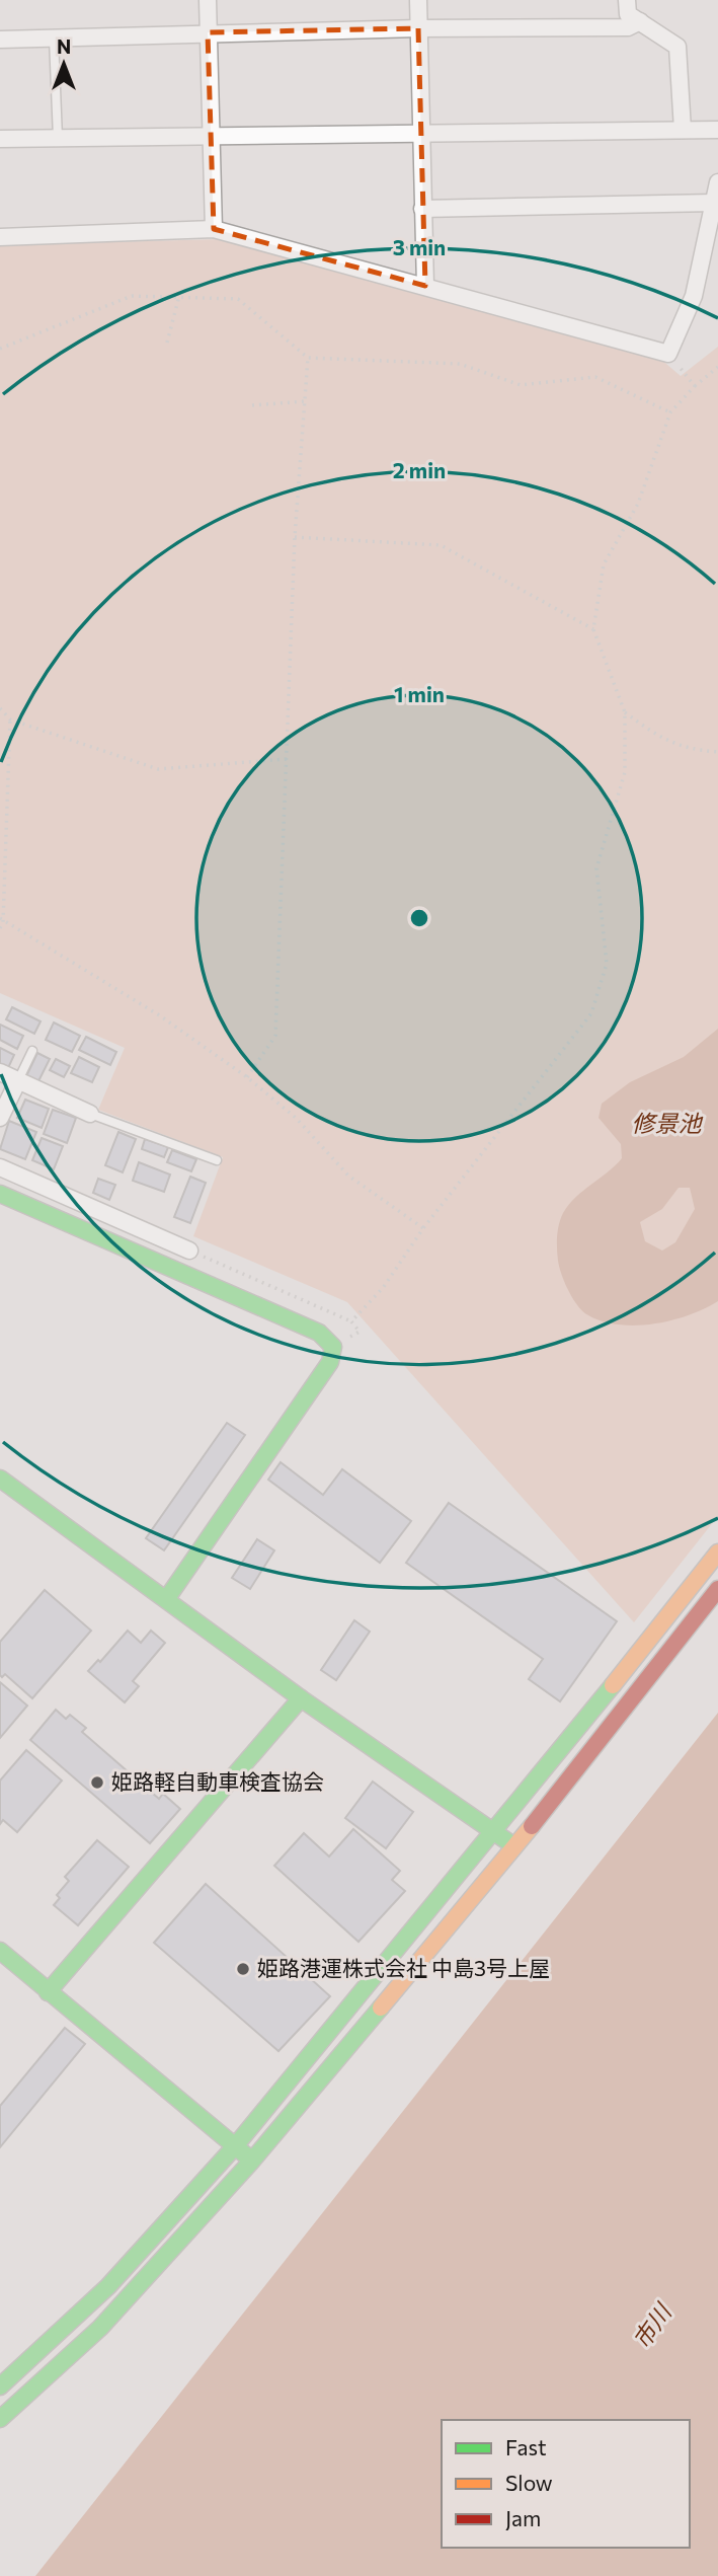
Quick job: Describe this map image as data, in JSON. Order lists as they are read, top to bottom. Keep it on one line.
{"water":["修景池","市川"],"places":["姫路軽自動車検査協会","姫路港運株式会社 中島3号上屋"],"legend":["Fast","Slow","Jam"],"north":"top","rings":["3 min","2 min","1 min"]}
